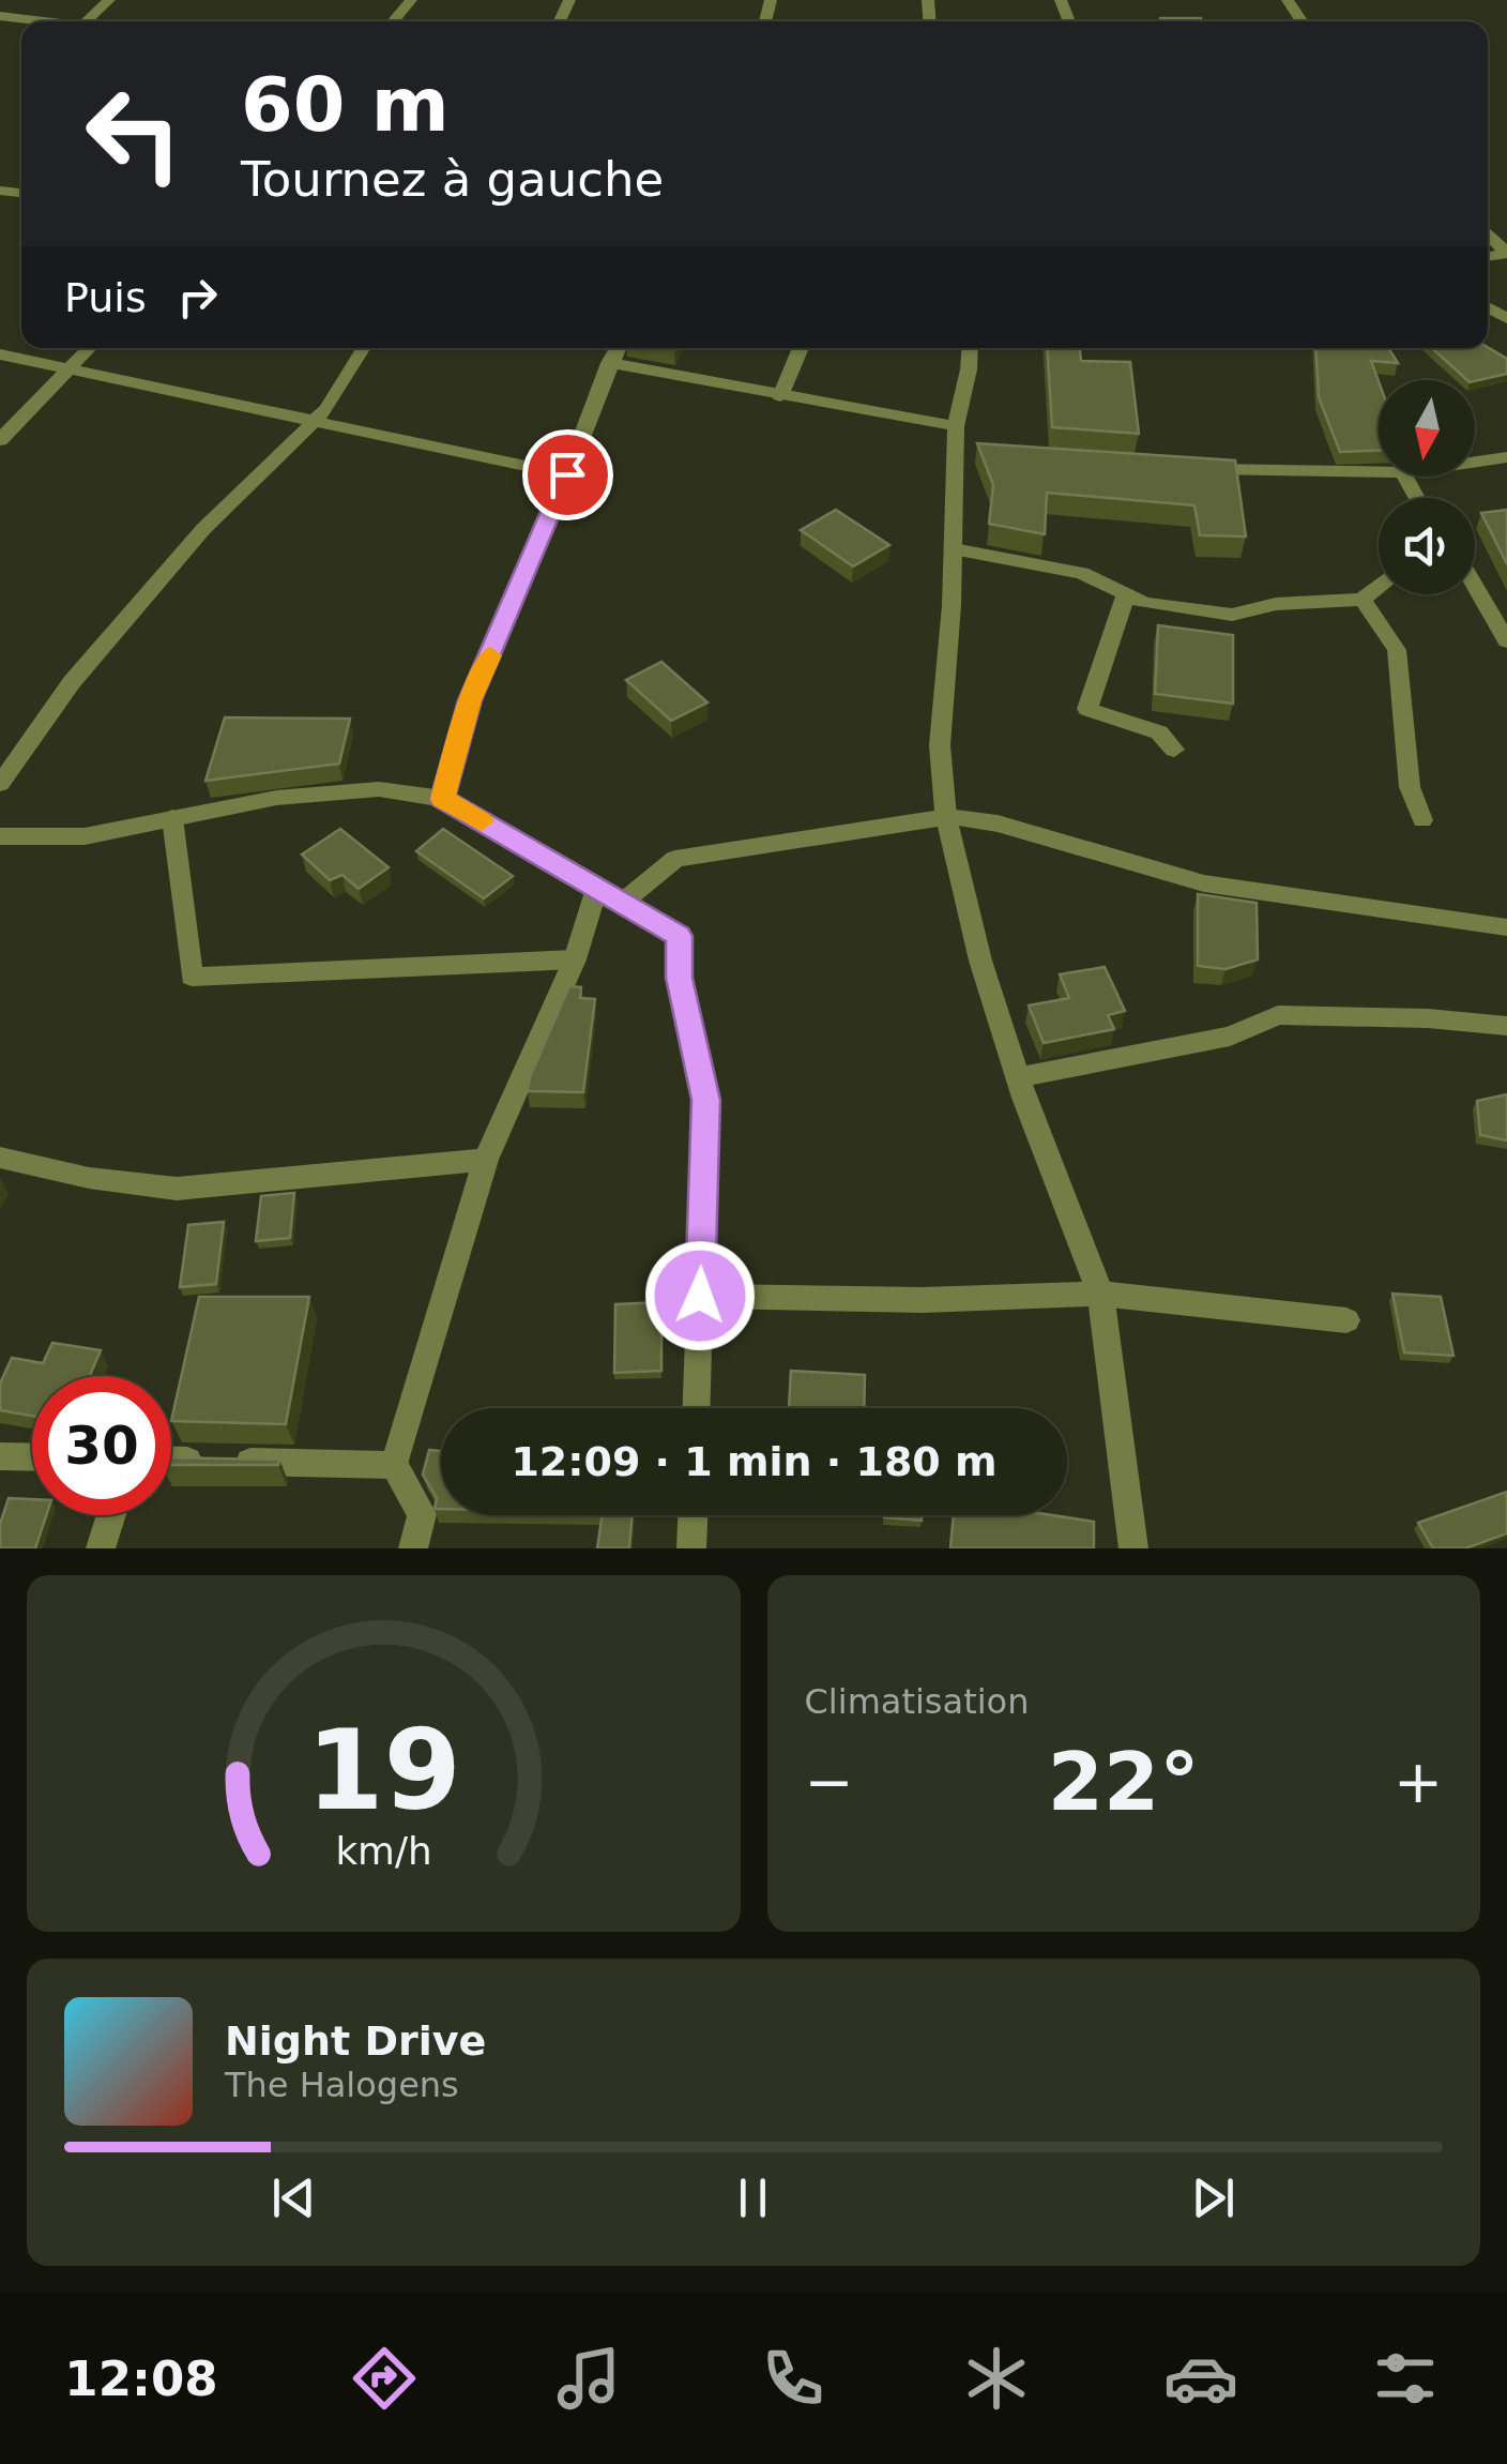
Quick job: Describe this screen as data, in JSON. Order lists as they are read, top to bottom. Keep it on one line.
{"north":"bottom","page":{"turn":["60 m","Tournez à gauche"],"then":"Puis","limit":"30","trip":"12:09 · 1 min · 180 m","tile":"Climatisation","heat":["−","22°","+"],"song":["Night Drive","The Halogens"],"tabs":"12:08","gauge":["19","km/h"]}}
